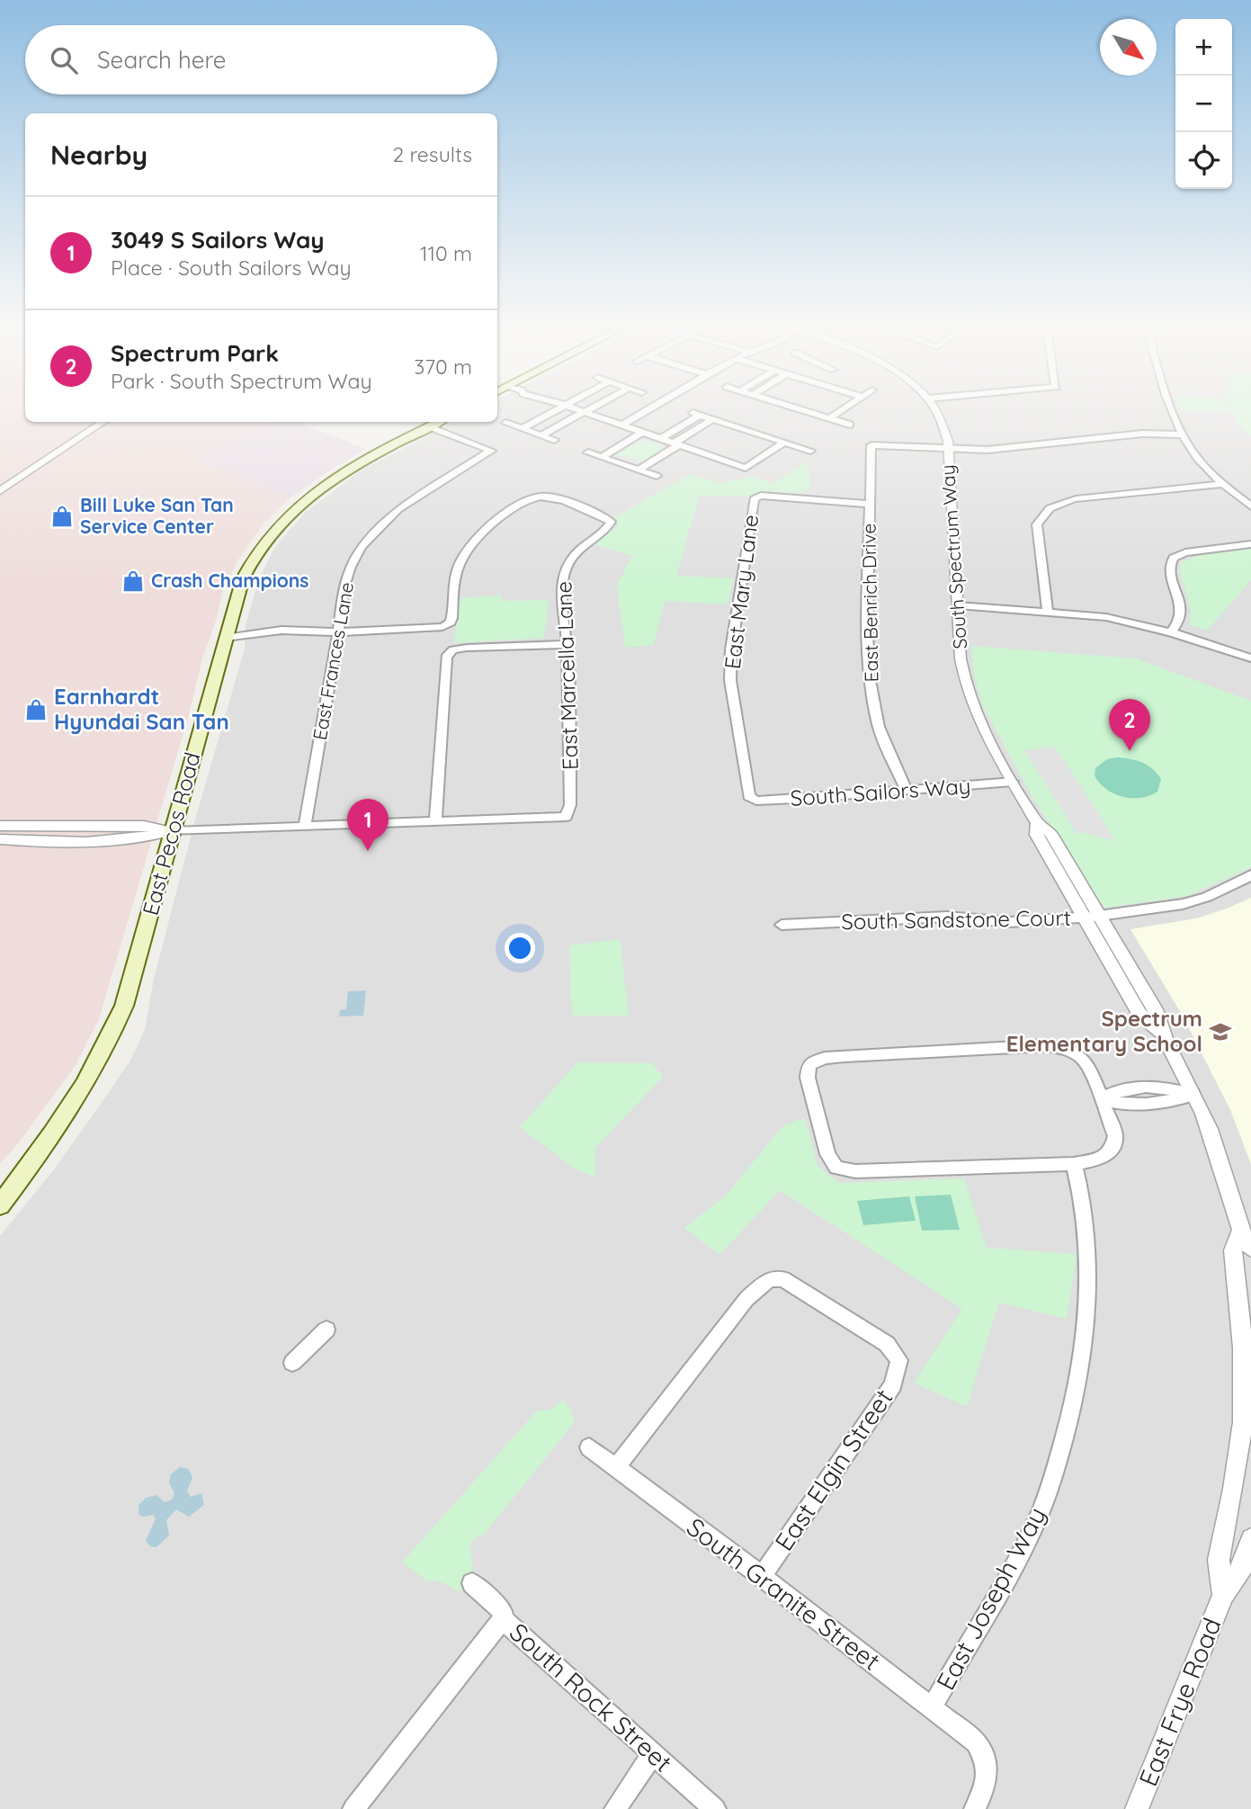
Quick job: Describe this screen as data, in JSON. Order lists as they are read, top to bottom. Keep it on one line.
{"streets":{"main road":["East Pecos Road"],"street":["South Spectrum Way","East Mary Lane","East Benrich Drive","East Frances Lane","East Marcella Lane","South Sailors Way","South Sandstone Court","East Elgin Street","South Granite Street","East Joseph Way","South Rock Street","East Frye Road"]},"crossings":[["South Spectrum Way","East Benrich Drive"],["South Spectrum Way","South Sailors Way"],["South Spectrum Way","South Sandstone Court"],["South Spectrum Way","East Frye Road"],["East Mary Lane","East Benrich Drive"],["East Mary Lane","South Sailors Way"],["East Benrich Drive","South Sailors Way"],["East Frances Lane","East Marcella Lane"],["East Frances Lane","East Pecos Road"],["East Elgin Street","South Granite Street"],["South Granite Street","East Joseph Way"]],"places":{"shop":["Bill Luke San Tan Service Center","Crash Champions","Earnhardt Hyundai San Tan"],"school or university":["Spectrum Elementary School"]},"north":"bottom right","page":{"map_buttons":["+","−"],"search":"Search here","heading":["Nearby","2 results"],"list":[{"mark":"1","name":"3049 S Sailors Way","note":"Place · South Sailors Way","value":"110 m"},{"mark":"2","name":"Spectrum Park","note":"Park · South Spectrum Way","value":"370 m"}],"pins":["2","1"]}}
